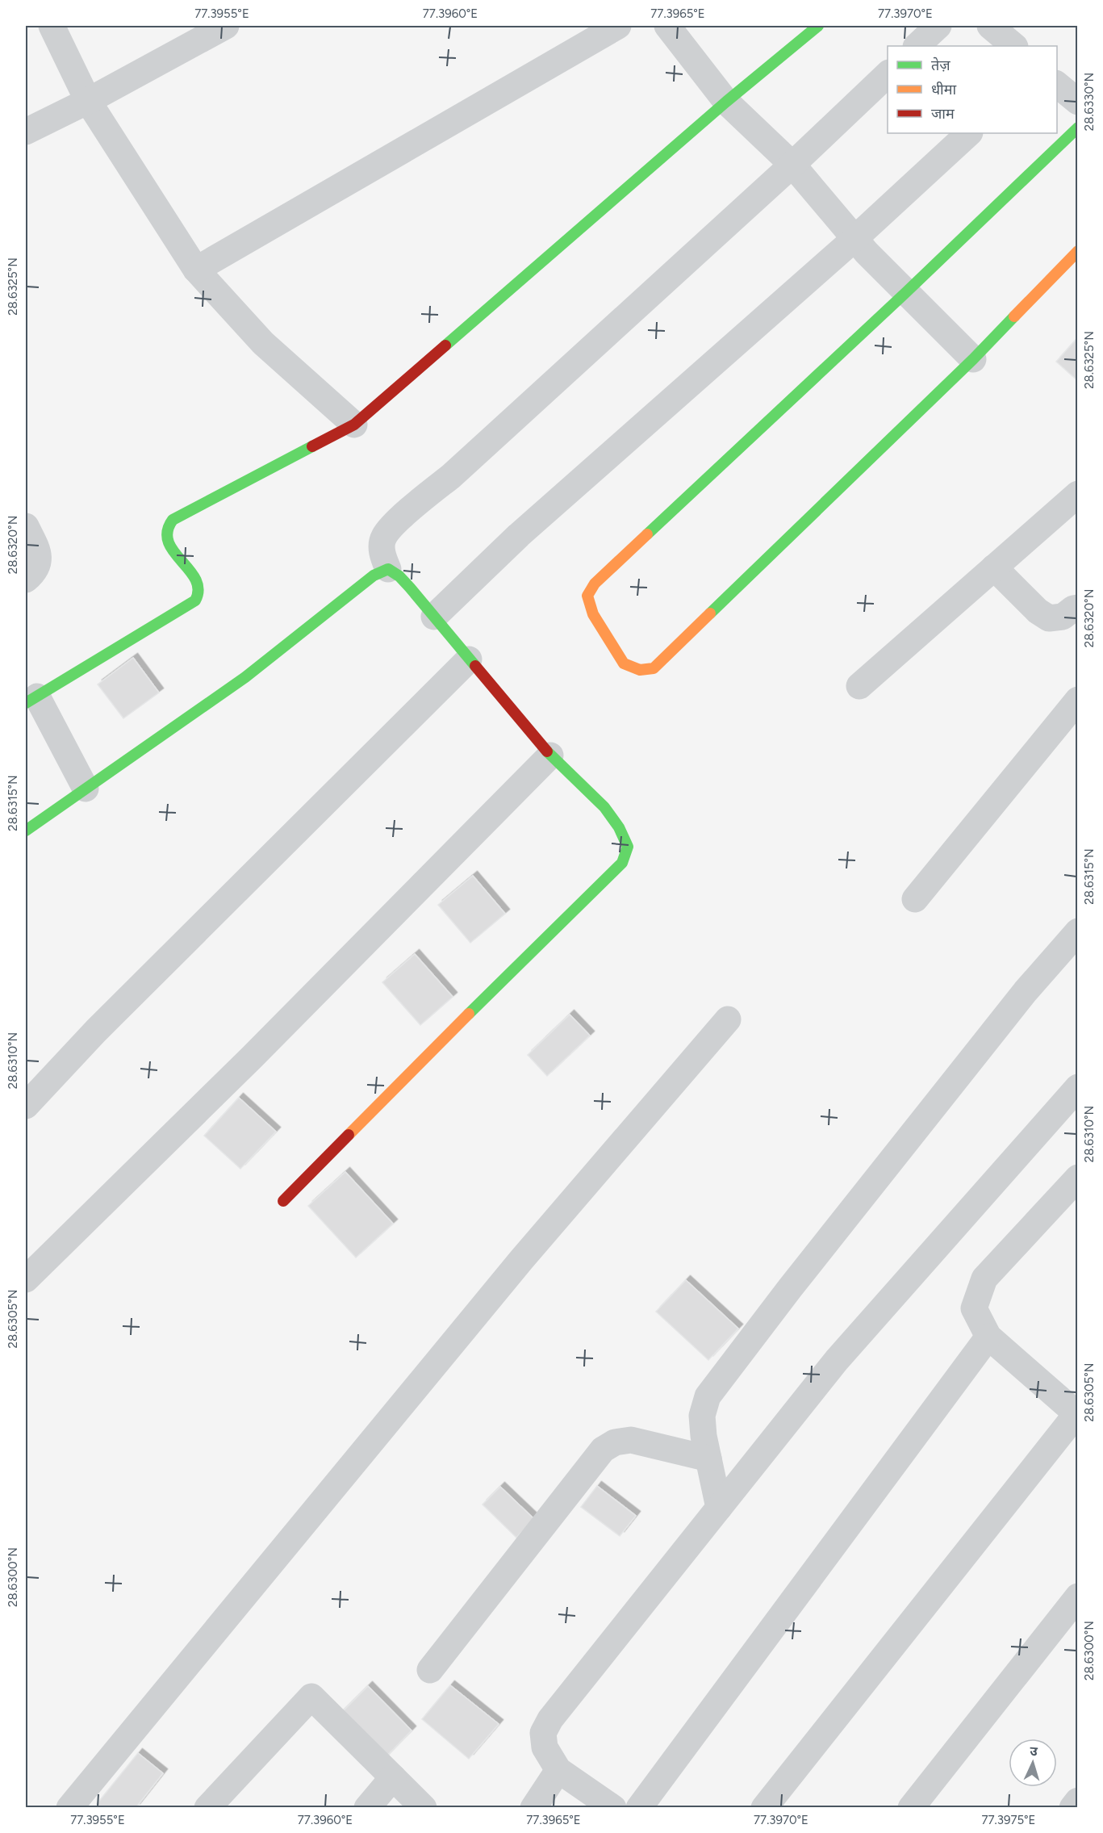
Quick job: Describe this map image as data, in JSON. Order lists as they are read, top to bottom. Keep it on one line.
{"legend":["तेज़","धीमा","जाम"],"north":"top","coordinates":["77.3955°E","77.3960°E","77.3965°E","77.3970°E","28.6330°N","28.6325°N","28.6320°N","28.6315°N","28.6310°N","28.6305°N","28.6300°N","77.3975°E"]}
